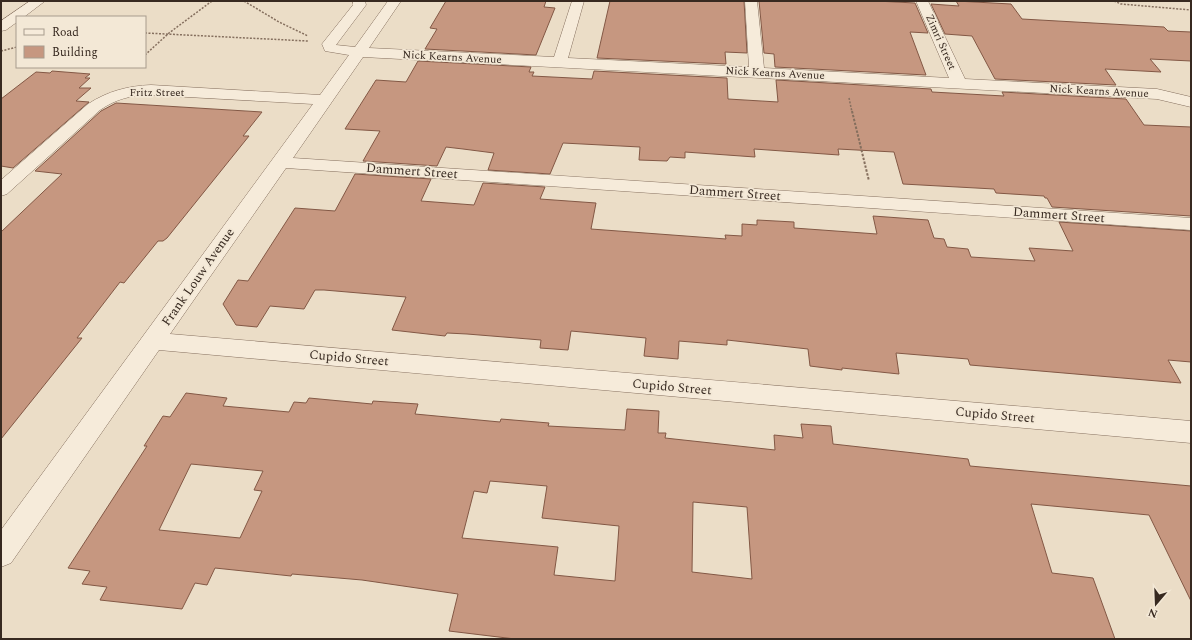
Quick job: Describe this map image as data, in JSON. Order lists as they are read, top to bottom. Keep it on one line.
{"streets":{"street":["Zimri Street","Nick Kearns Avenue","Fritz Street","Dammert Street","Frank Louw Avenue","Cupido Street"]},"crossings":[["Zimri Street","Nick Kearns Avenue"],["Nick Kearns Avenue","Frank Louw Avenue"],["Fritz Street","Frank Louw Avenue"],["Dammert Street","Frank Louw Avenue"],["Frank Louw Avenue","Cupido Street"]],"legend":["Road","Building"],"north":"bottom"}
